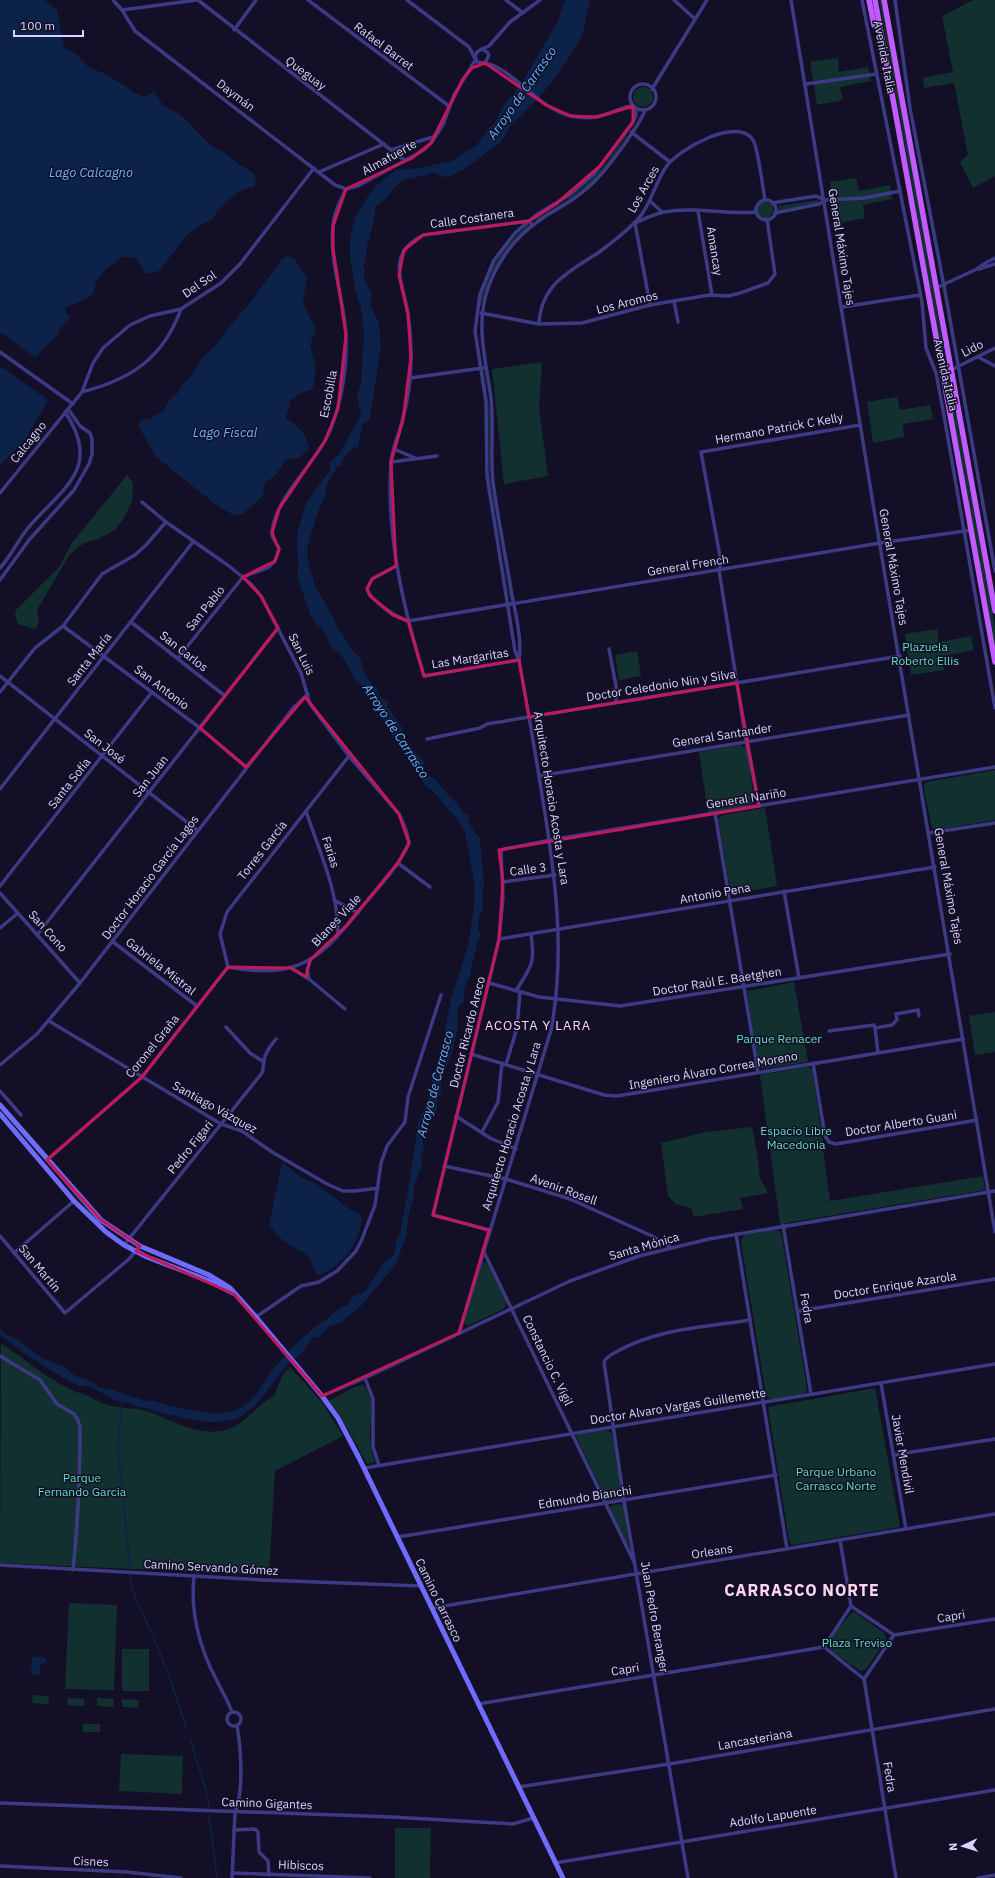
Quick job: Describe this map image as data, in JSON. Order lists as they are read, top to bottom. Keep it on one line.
{"streets":{"main road":["Avenida Italia","Camino Carrasco"],"street":["Rafael Barret","Queguay","Daymán","Almafuerte","Los Arces","Calle Costanera","General Máximo Tajes","Amancay","Del Sol","Los Aromos","Lido","Escobilla","Hermano Patrick C Kelly","Calcagno","General French","San Pablo","San Carlos","San Luis","Las Margaritas","Santa María","Doctor Celedonio Nin y Silva","San Antonio","General Santander","San José","San Juan","Santa Sofía","Arquitecto Horacio Acosta y Lara","General Nariño","Torres García","Farias","Calle 3","Doctor Horacio García Lagos","Antonio Pena","Blanes Viale","San Cono","Gabriela Mistral","Doctor Raúl E. Baetghen","Doctor Ricardo Areco","Coronel Graña","Ingeniero Álvaro Correa Moreno","Santiago Vázquez","Doctor Alberto Guani","Pedro Figari","Avenir Rosell","Santa Mónica","San Martín","Doctor Enrique Azarola","Fedra","Constancio C. Vigil","Doctor Alvaro Vargas Guillemette","Javier Mendivil","Edmundo Bianchi","Orleans","Camino Servando Gómez","Capri","Juan Pedro Beranger","Lancasteriana","Camino Gigantes","Adolfo Lapuente","Cisnes","Hibiscos"]},"crossings":[["Rafael Barret","Almafuerte"],["Avenida Italia","Lido"],["Avenida Italia","General French"],["Queguay","Almafuerte"],["Daymán","Almafuerte"],["Daymán","Del Sol"],["Daymán","Escobilla"],["Almafuerte","Escobilla"],["Los Arces","Los Aromos"],["Calle Costanera","Arquitecto Horacio Acosta y Lara"],["General Máximo Tajes","Hermano Patrick C Kelly"],["General Máximo Tajes","General French"],["General Máximo Tajes","Doctor Celedonio Nin y Silva"],["General Máximo Tajes","General Santander"],["General Máximo Tajes","General Nariño"],["General Máximo Tajes","Antonio Pena"],["General Máximo Tajes","Doctor Raúl E. Baetghen"],["General Máximo Tajes","Ingeniero Álvaro Correa Moreno"],["General Máximo Tajes","Doctor Alberto Guani"],["General Máximo Tajes","Santa Mónica"],["Amancay","Los Aromos"],["Del Sol","Calcagno"],["Los Aromos","Arquitecto Horacio Acosta y Lara"],["Escobilla","San Pablo"],["Hermano Patrick C Kelly","General French"],["General French","Las Margaritas"],["General French","Arquitecto Horacio Acosta y Lara"],["San Pablo","San Carlos"],["San Pablo","San Luis"],["San Carlos","Santa María"],["San Carlos","San Juan"],["San Luis","Santa María"],["San Luis","San Juan"],["San Luis","Torres García"],["San Luis","Doctor Horacio García Lagos"],["San Luis","Blanes Viale"],["Las Margaritas","Arquitecto Horacio Acosta y Lara"],["Santa María","San Antonio"],["Santa María","San José"],["Doctor Celedonio Nin y Silva","Arquitecto Horacio Acosta y Lara"],["San Antonio","San Juan"],["San Antonio","Santa Sofía"],["San Antonio","Doctor Horacio García Lagos"],["General Santander","Arquitecto Horacio Acosta y Lara"],["San José","San Juan"],["San José","Santa Sofía"],["San José","Doctor Horacio García Lagos"],["San Juan","San Cono"],["Arquitecto Horacio Acosta y Lara","General Nariño"],["Arquitecto Horacio Acosta y Lara","Calle 3"],["Arquitecto Horacio Acosta y Lara","Antonio Pena"],["Arquitecto Horacio Acosta y Lara","Doctor Raúl E. Baetghen"],["Arquitecto Horacio Acosta y Lara","Doctor Ricardo Areco"],["Arquitecto Horacio Acosta y Lara","Ingeniero Álvaro Correa Moreno"],["Arquitecto Horacio Acosta y Lara","Avenir Rosell"],["Arquitecto Horacio Acosta y Lara","Santa Mónica"],["Arquitecto Horacio Acosta y Lara","Constancio C. Vigil"],["General Nariño","Doctor Ricardo Areco"],["Torres García","Farias"],["Torres García","Blanes Viale"],["Torres García","Coronel Graña"],["Farias","Blanes Viale"],["Calle 3","Doctor Ricardo Areco"],["Doctor Horacio García Lagos","San Cono"],["Doctor Horacio García Lagos","Gabriela Mistral"],["Doctor Horacio García Lagos","Santiago Vázquez"],["Antonio Pena","Doctor Ricardo Areco"],["Blanes Viale","Coronel Graña"],["Gabriela Mistral","Coronel Graña"],["Doctor Raúl E. Baetghen","Doctor Ricardo Areco"],["Doctor Ricardo Areco","Ingeniero Álvaro Correa Moreno"],["Doctor Ricardo Areco","Avenir Rosell"],["Coronel Graña","Santiago Vázquez"],["Ingeniero Álvaro Correa Moreno","Doctor Alberto Guani"],["Santiago Vázquez","Pedro Figari"],["Avenir Rosell","Santa Mónica"],["Santa Mónica","Fedra"],["Santa Mónica","Constancio C. Vigil"],["Santa Mónica","Camino Carrasco"],["Doctor Enrique Azarola","Fedra"],["Fedra","Doctor Alvaro Vargas Guillemette"],["Fedra","Lancasteriana"],["Fedra","Adolfo Lapuente"],["Constancio C. Vigil","Doctor Alvaro Vargas Guillemette"],["Constancio C. Vigil","Edmundo Bianchi"],["Constancio C. Vigil","Juan Pedro Beranger"],["Doctor Alvaro Vargas Guillemette","Javier Mendivil"],["Doctor Alvaro Vargas Guillemette","Camino Carrasco"],["Doctor Alvaro Vargas Guillemette","Juan Pedro Beranger"],["Javier Mendivil","Orleans"],["Edmundo Bianchi","Camino Carrasco"],["Edmundo Bianchi","Juan Pedro Beranger"],["Orleans","Camino Carrasco"],["Orleans","Juan Pedro Beranger"],["Camino Servando Gómez","Camino Carrasco"],["Camino Carrasco","Capri"],["Camino Carrasco","Lancasteriana"],["Camino Carrasco","Camino Gigantes"],["Camino Carrasco","Adolfo Lapuente"],["Capri","Juan Pedro Beranger"],["Juan Pedro Beranger","Lancasteriana"],["Juan Pedro Beranger","Adolfo Lapuente"]],"districts":["ACOSTA Y LARA","CARRASCO NORTE"],"water":["Arroyo de Carrasco","Lago Calcagno","Lago Fiscal"],"parks":["Plazuela Roberto Ellis","Parque Renacer","Espacio Libre Macedonia","Parque Urbano Carrasco Norte","Parque Fernando Garcia","Plaza Treviso"],"scale_bar":"100 m","north":"left"}
